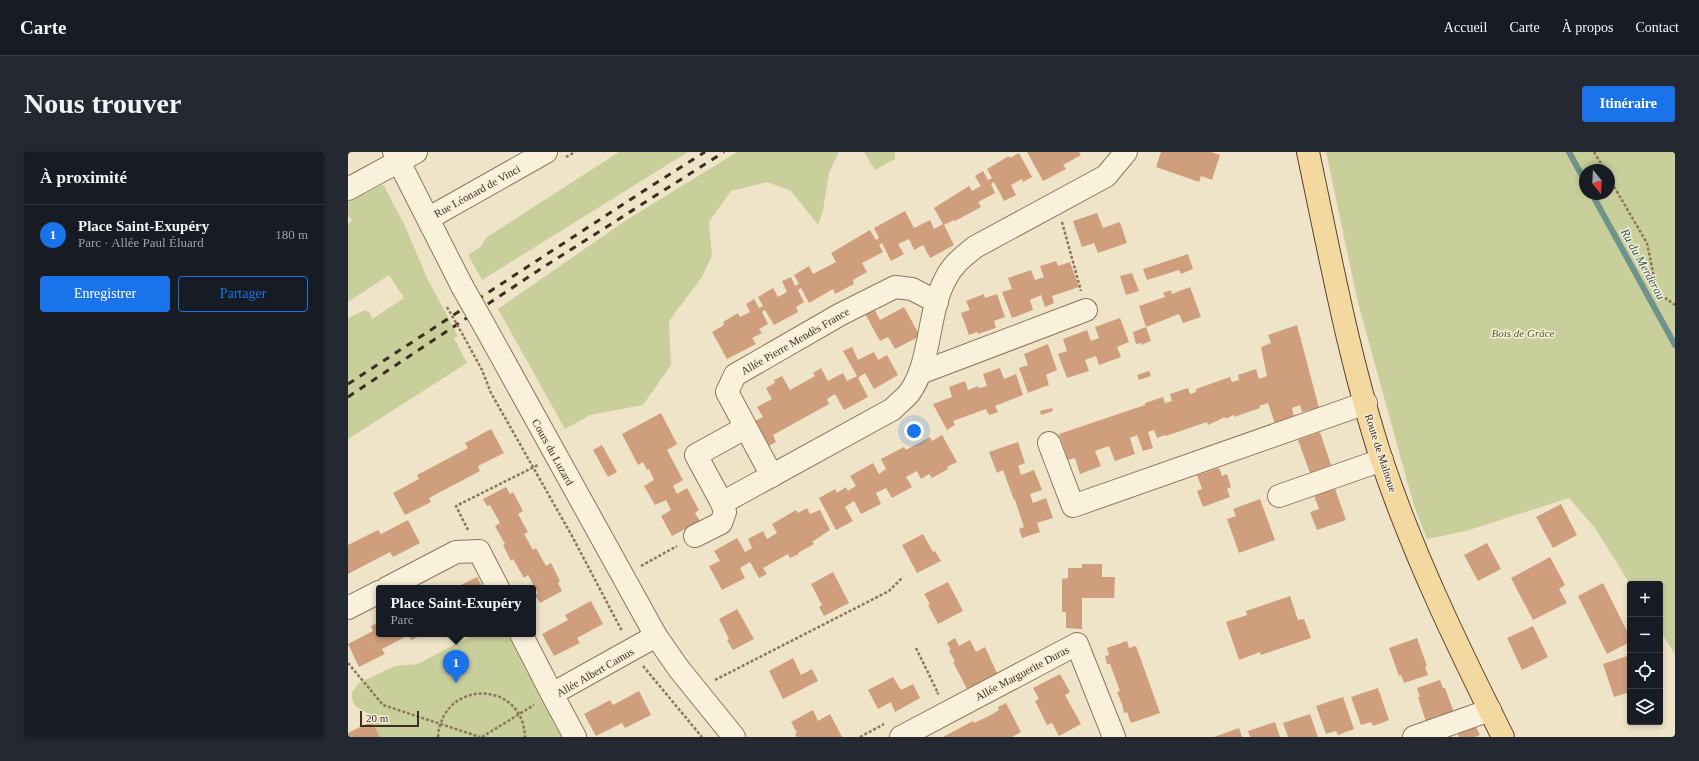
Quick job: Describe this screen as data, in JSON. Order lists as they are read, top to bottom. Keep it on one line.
{"streets":{"main road":["Route de Malnoue"],"street":["Rue Léonard de Vinci","Allée Pierre Mendès France","Cours du Luzard","Allée Albert Camus","Allée Marguerite Duras"]},"crossings":[["Rue Léonard de Vinci","Cours du Luzard"],["Cours du Luzard","Allée Albert Camus"]],"water":["Ru du Merderau"],"parks":["Bois de Grâce"],"scale_bar":"20 m","north":"bottom","page":{"header":"Carte","nav":["Accueil","Carte","À propos","Contact"],"buttons":["Itinéraire",["Enregistrer","Partager"]],"title":"Nous trouver","heading":"À proximité","list":[{"mark":"1","name":"Place Saint-Exupéry","note":"Parc · Allée Paul Éluard","value":"180 m"}],"map_buttons":["+","−"],"popup":["Place Saint-Exupéry","Parc"],"pins":"1","scale":"20 m"}}
